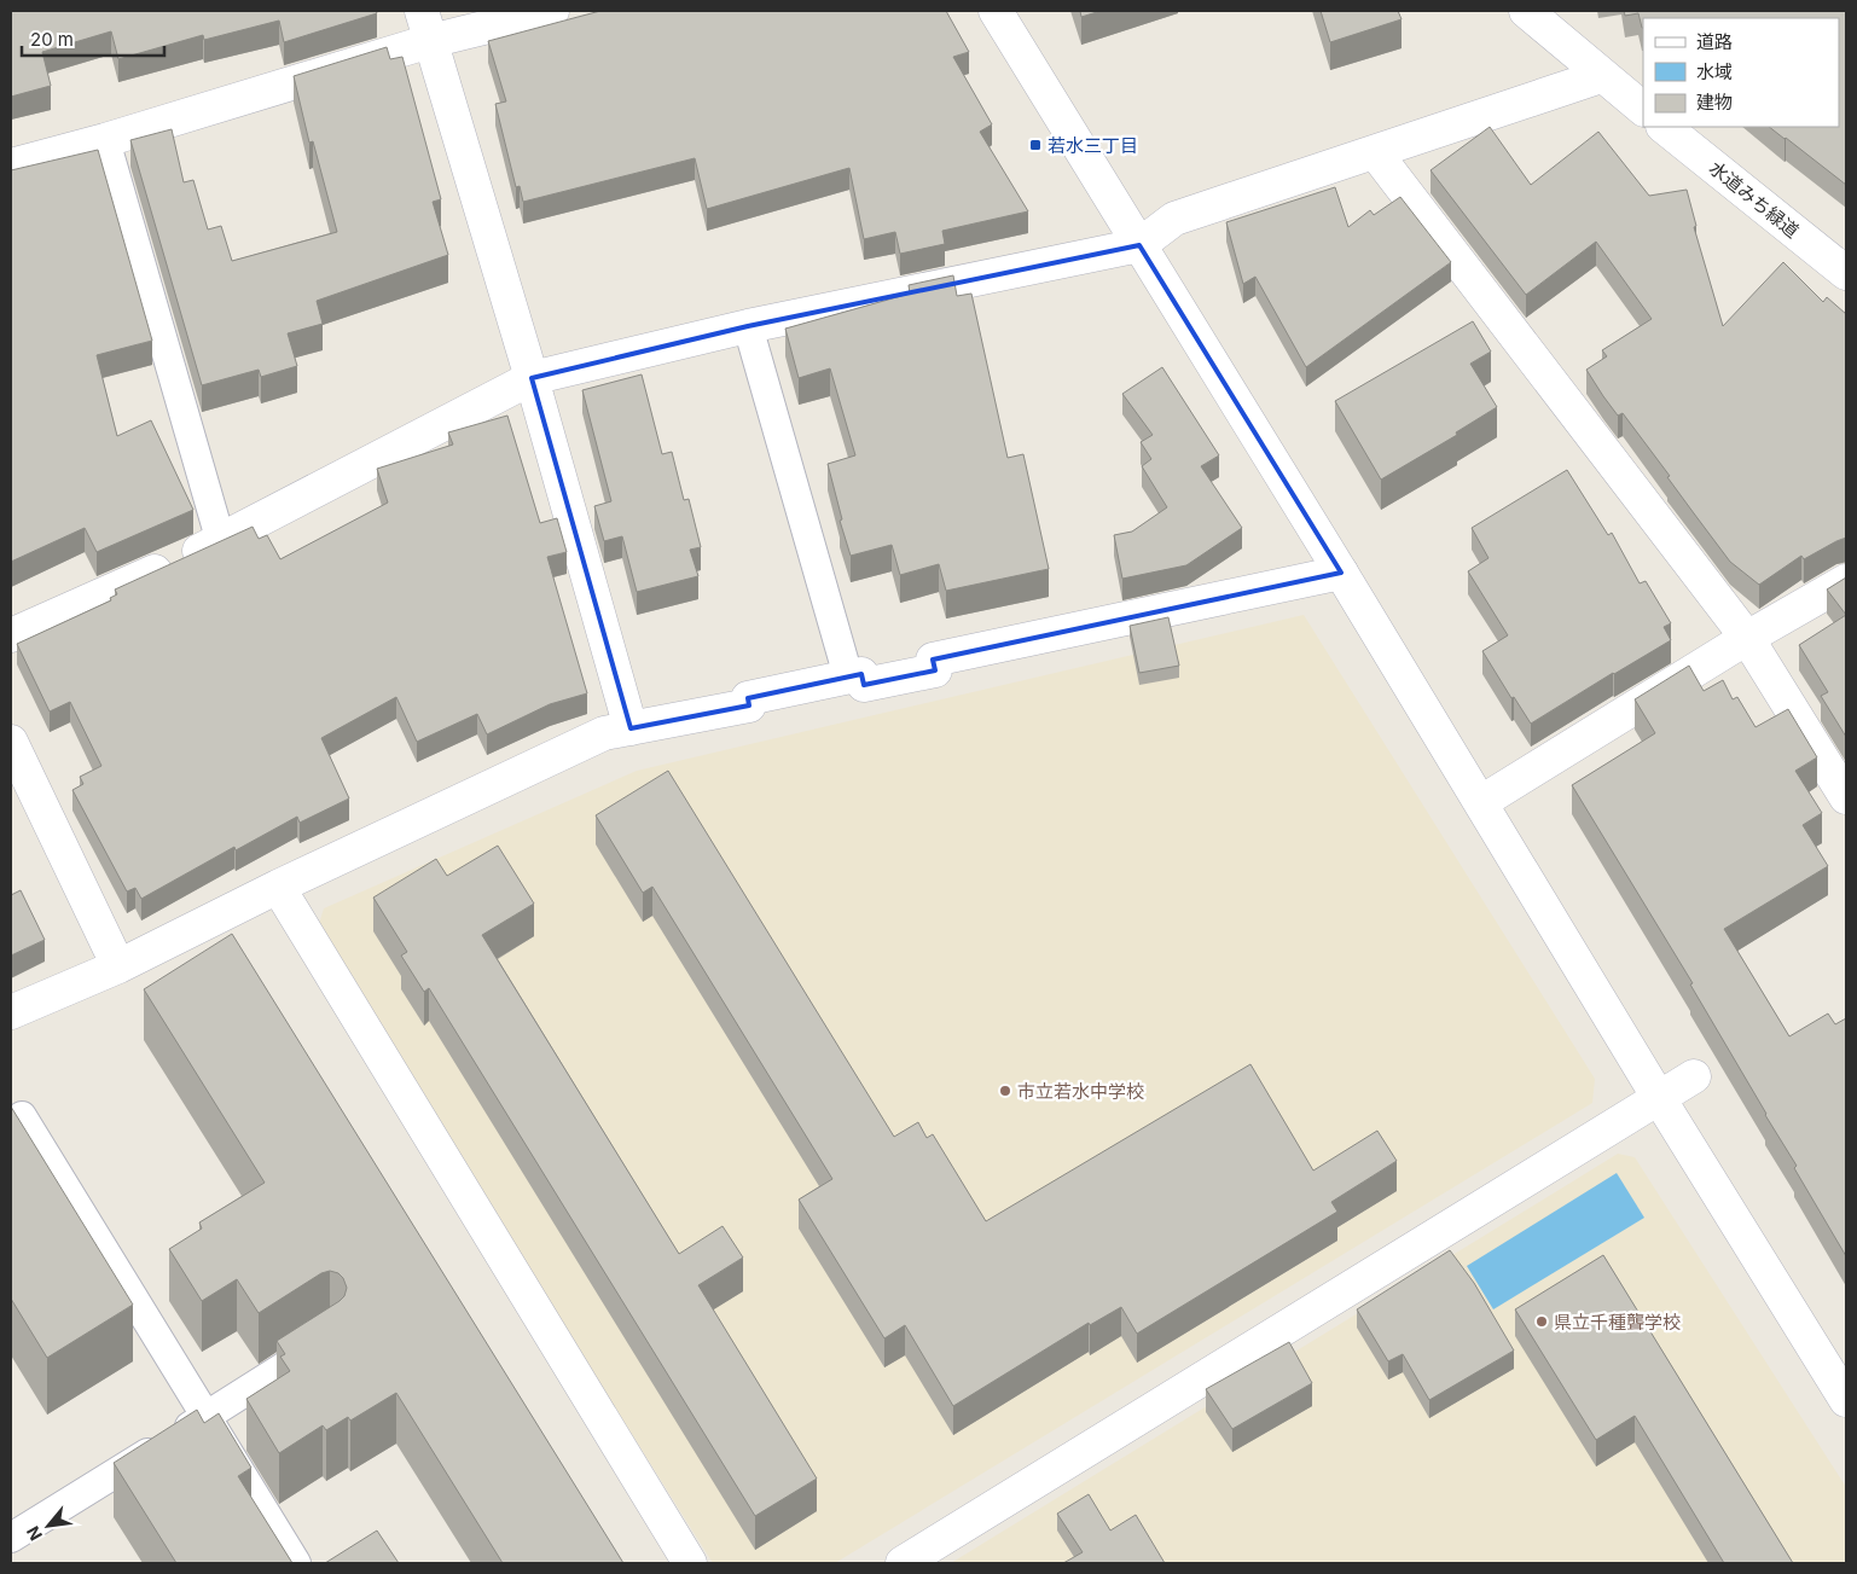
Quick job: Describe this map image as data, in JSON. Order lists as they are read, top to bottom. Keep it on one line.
{"streets":{"street":["水道みち緑道"]},"places":{"transit":["若水三丁目"],"other":["市立若水中学校","県立千種聾学校"]},"legend":["道路","水域","建物"],"scale_bar":"20 m","north":"bottom left"}
